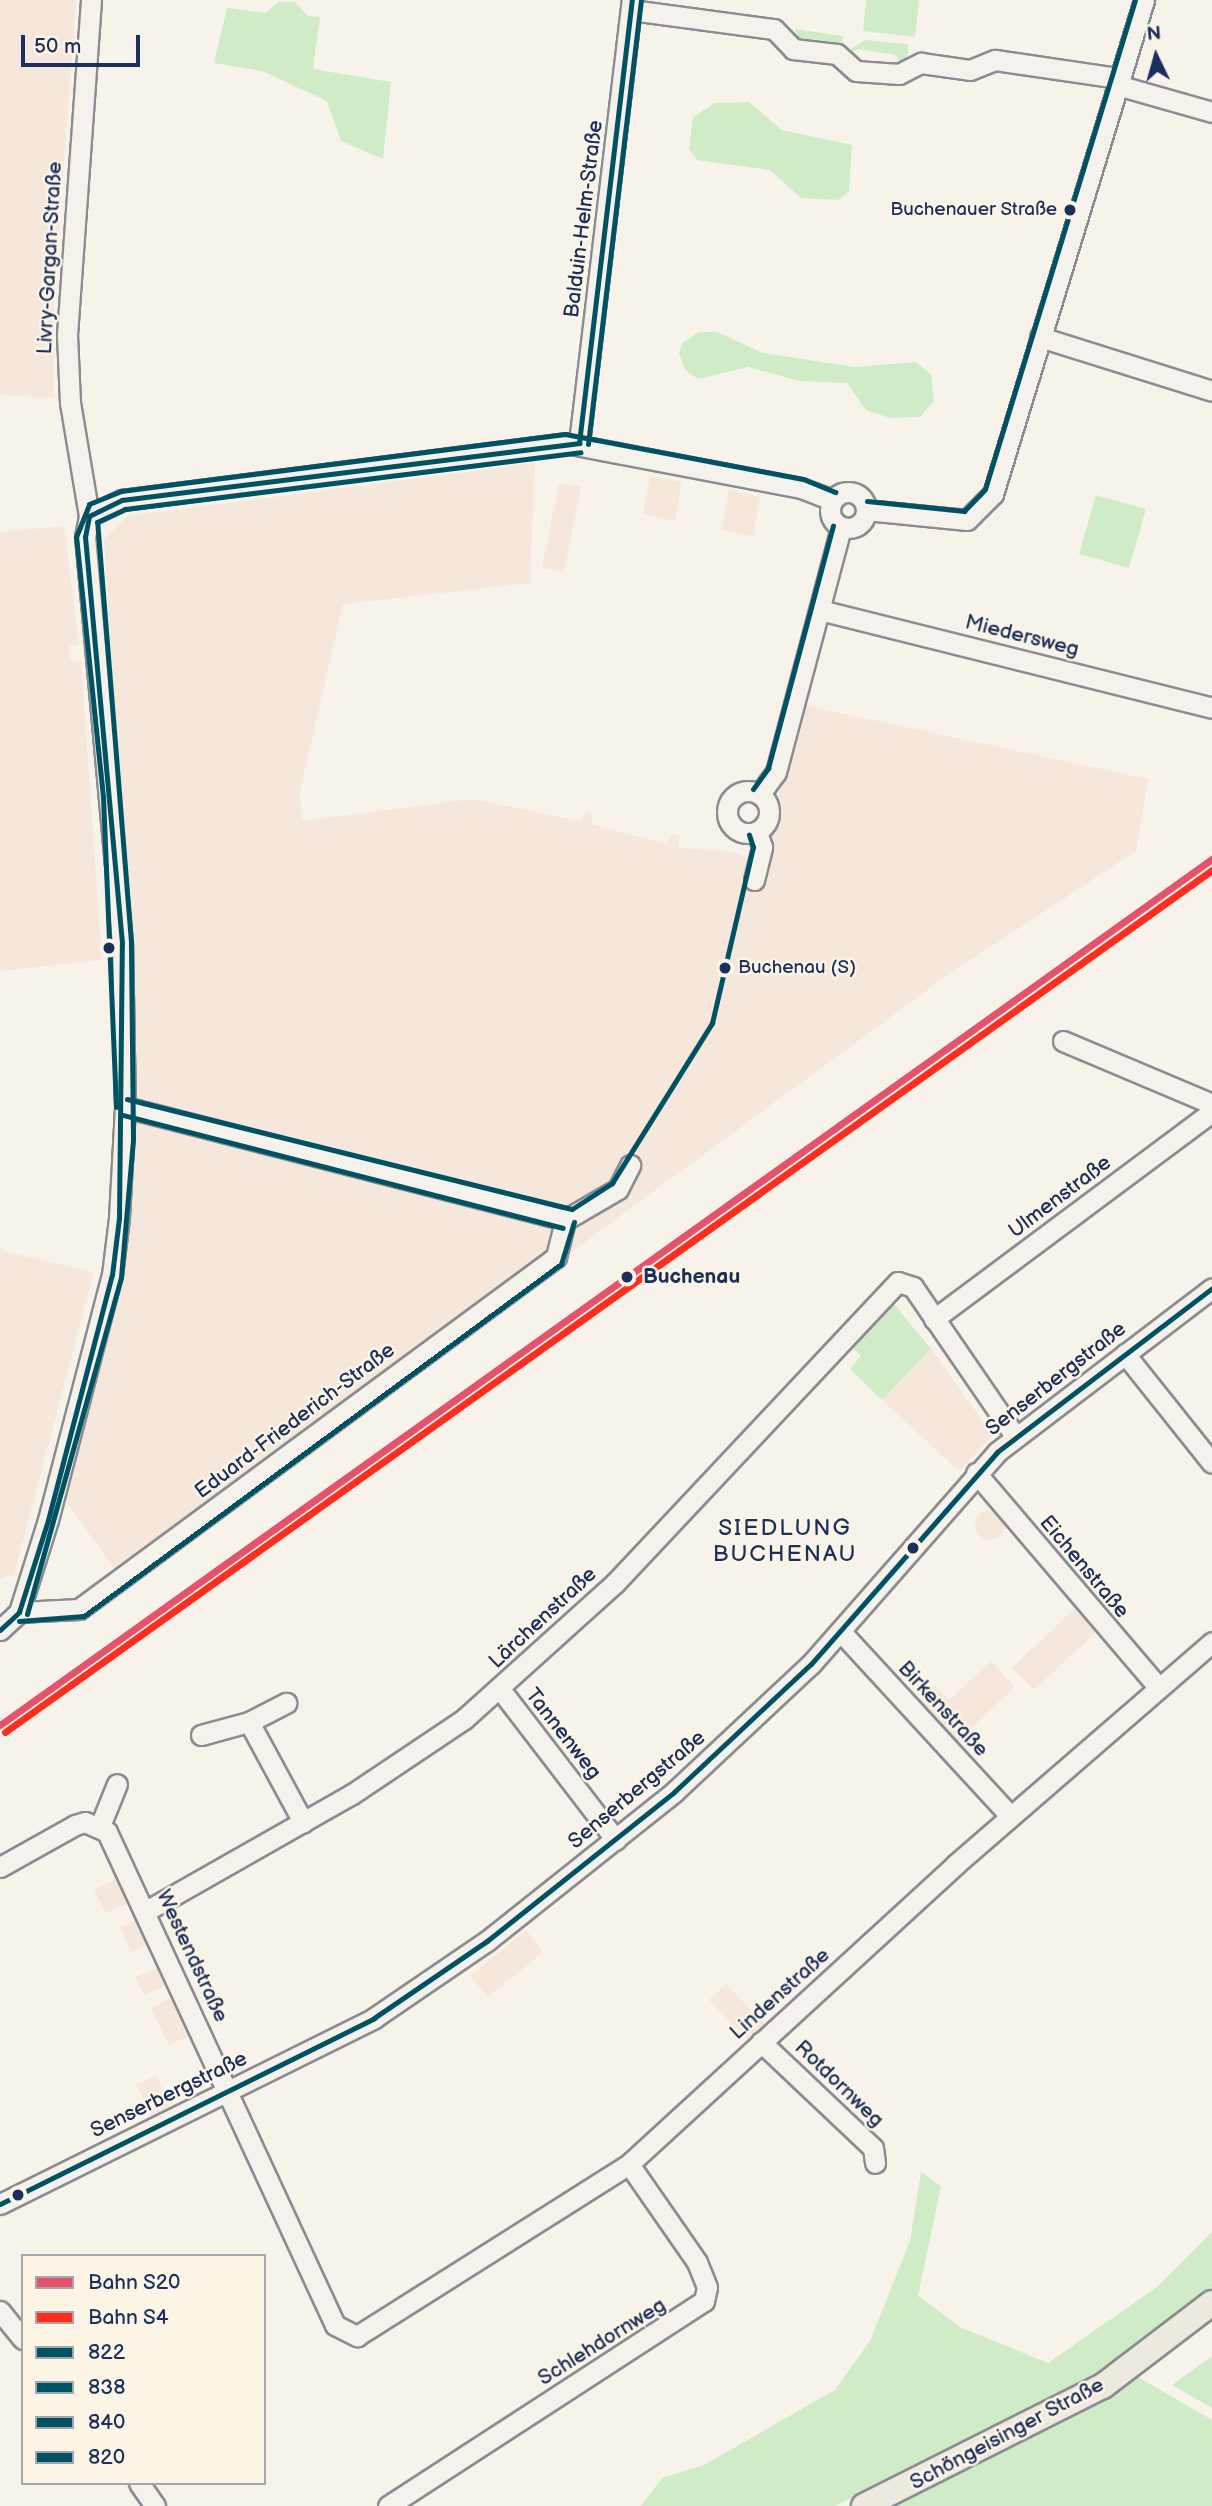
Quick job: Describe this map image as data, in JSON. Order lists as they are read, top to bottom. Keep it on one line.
{"streets":{"main road":["Schöngeisinger Straße"],"street":["Balduin-Helm-Straße","Livry-Gargan-Straße","Miedersweg","Ulmenstraße","Senserbergstraße","Eduard-Friederich-Straße","Eichenstraße","Lärchenstraße","Birkenstraße","Tannenweg","Westendstraße","Lindenstraße","Rotdornweg","Schlehdornweg"]},"crossings":[["Livry-Gargan-Straße","Eduard-Friederich-Straße"],["Ulmenstraße","Lärchenstraße"],["Senserbergstraße","Eichenstraße"],["Senserbergstraße","Birkenstraße"],["Senserbergstraße","Tannenweg"],["Senserbergstraße","Westendstraße"],["Eichenstraße","Lindenstraße"],["Lärchenstraße","Tannenweg"],["Lärchenstraße","Westendstraße"],["Birkenstraße","Lindenstraße"],["Westendstraße","Lindenstraße"],["Lindenstraße","Rotdornweg"],["Lindenstraße","Schlehdornweg"]],"districts":["SIEDLUNG BUCHENAU"],"places":["Buchenauer Straße","Buchenau (S)","Buchenau"],"lines":["transit line 822","transit line 840","transit line 838","rail line S20","rail line S4","transit line 820"],"legend":["Bahn S20","Bahn S4","822","838","840","820"],"scale_bar":"50 m","north":"top"}
